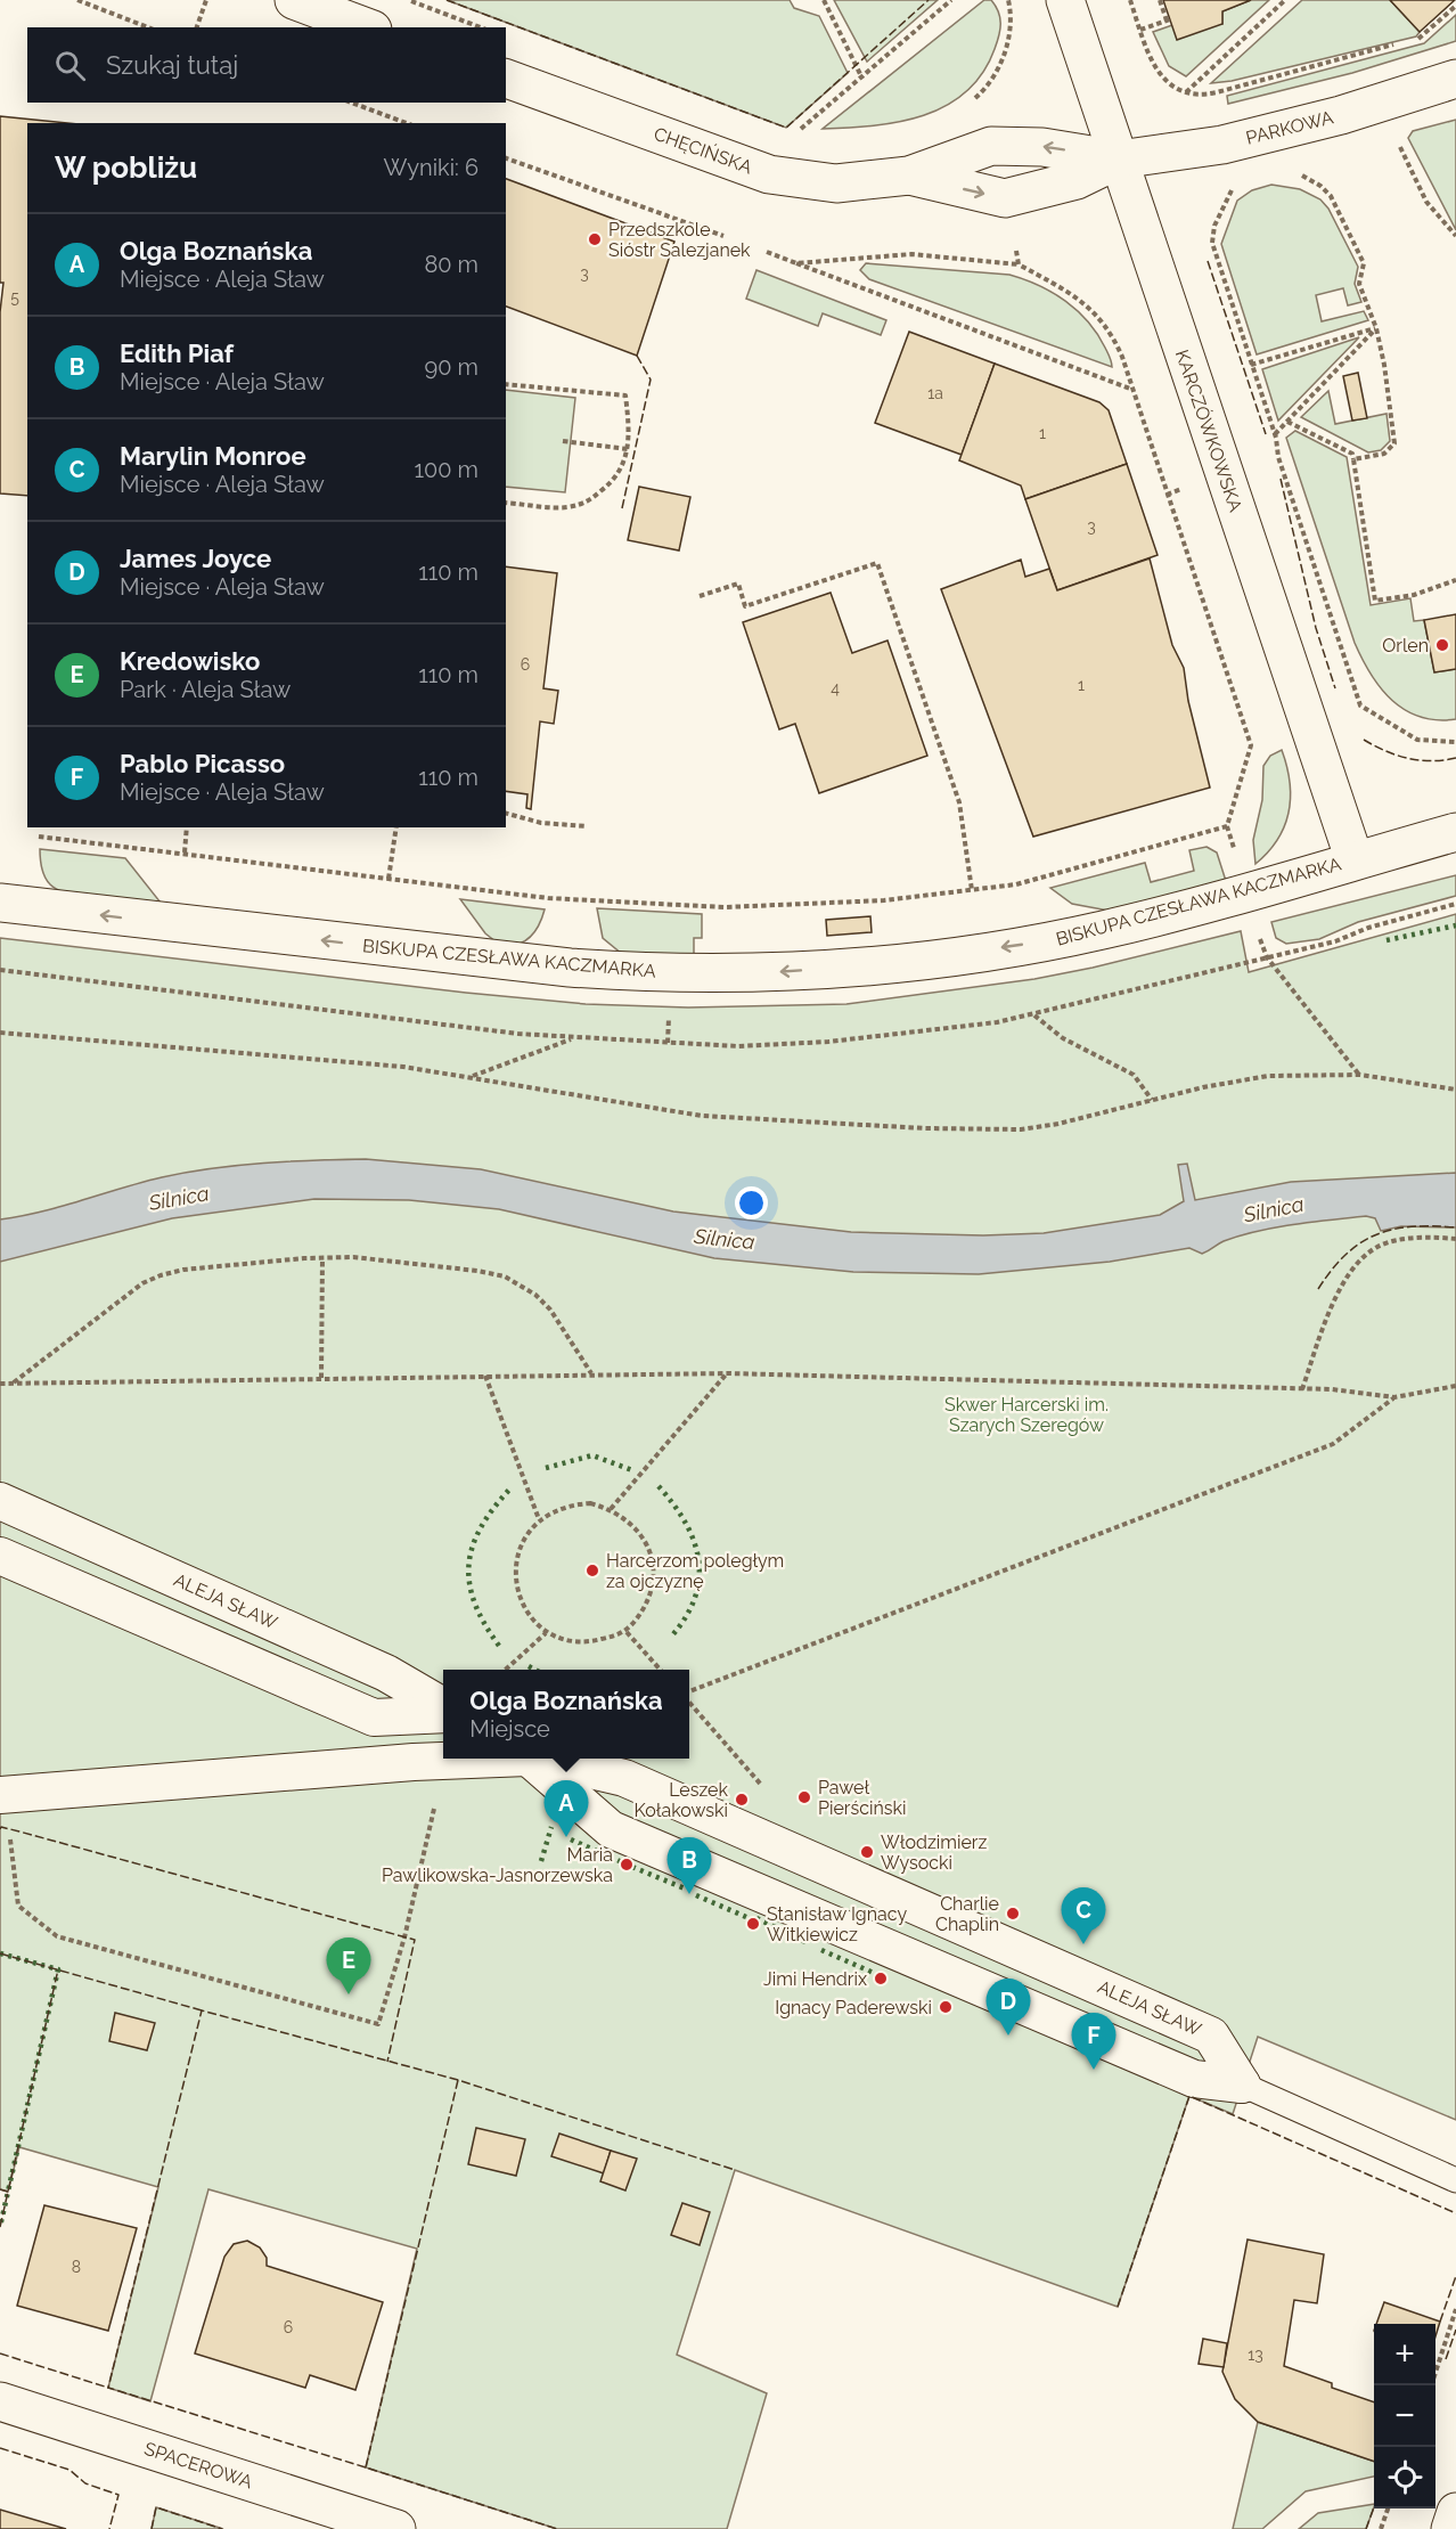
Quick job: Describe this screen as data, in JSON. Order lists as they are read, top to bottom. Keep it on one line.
{"streets":{"street":["PARKOWA","CHĘCIŃSKA","KARCZÓWKOWSKA","BISKUPA CZESŁAWA KACZMARKA","ALEJA SŁAW","SPACEROWA"]},"crossings":[["PARKOWA","CHĘCIŃSKA"],["PARKOWA","KARCZÓWKOWSKA"],["CHĘCIŃSKA","KARCZÓWKOWSKA"],["KARCZÓWKOWSKA","BISKUPA CZESŁAWA KACZMARKA"]],"one_way":["BISKUPA CZESŁAWA KACZMARKA"],"water":["Silnica"],"parks":["Skwer Harcerski im. Szarych Szeregów"],"places":["Przedszkole Sióstr Salezjanek","Orlen","Harcerzom poległym za ojczyznę","Paweł Pierściński","Leszek Kołakowski","Włodzimierz Wysocki","Maria Pawlikowska-Jasnorzewska","Charlie Chaplin","Stanisław Ignacy Witkiewicz","Jimi Hendrix","Ignacy Paderewski"],"house_numbers":["3","5","1a","1","3","6","1","4","8","6","13"],"page":{"search":"Szukaj tutaj","heading":["W pobliżu","Wyniki: 6"],"list":[{"mark":"A","name":"Olga Boznańska","note":"Miejsce · Aleja Sław","value":"80 m"},{"mark":"B","name":"Edith Piaf","note":"Miejsce · Aleja Sław","value":"90 m"},{"mark":"C","name":"Marylin Monroe","note":"Miejsce · Aleja Sław","value":"100 m"},{"mark":"D","name":"James Joyce","note":"Miejsce · Aleja Sław","value":"110 m"},{"mark":"E","name":"Kredowisko","note":"Park · Aleja Sław","value":"110 m"},{"mark":"F","name":"Pablo Picasso","note":"Miejsce · Aleja Sław","value":"110 m"}],"popup":["Olga Boznańska","Miejsce"],"pins":["A","B","C","E","D","F"],"map_buttons":["+","−"]}}
